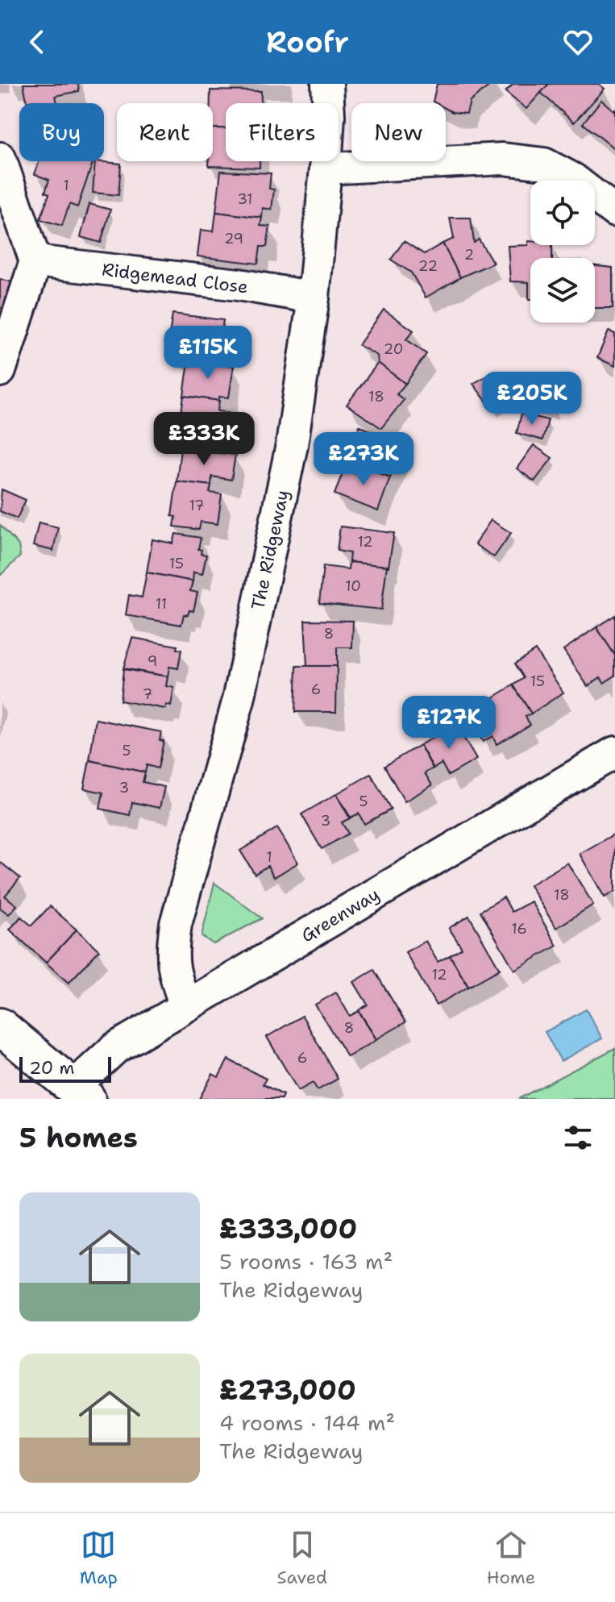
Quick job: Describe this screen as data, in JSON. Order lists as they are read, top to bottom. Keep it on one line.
{"streets":{"street":["Ridgemead Close","The Ridgeway","Greenway"]},"crossings":[["Ridgemead Close","The Ridgeway"],["The Ridgeway","Greenway"]],"house_numbers":["1","31","29","2","22","20","18","17","12","15","10","11","8","9","15","6","7","5","3","5","3","1","18","16","12","8","6"],"scale_bar":"20 m","page":{"header":"Roofr","chip":["Buy","Rent","Filters","New"],"price":["£115K","£205K","£333K","£273K","£127K"],"scale":"20 m","heading":"5 homes","list":[{"name":"£333,000","note":"5 rooms · 163 m² · The Ridgeway"},{"name":"£273,000","note":"4 rooms · 144 m² · The Ridgeway"}],"tabs":["Map","Saved","Home"]}}
